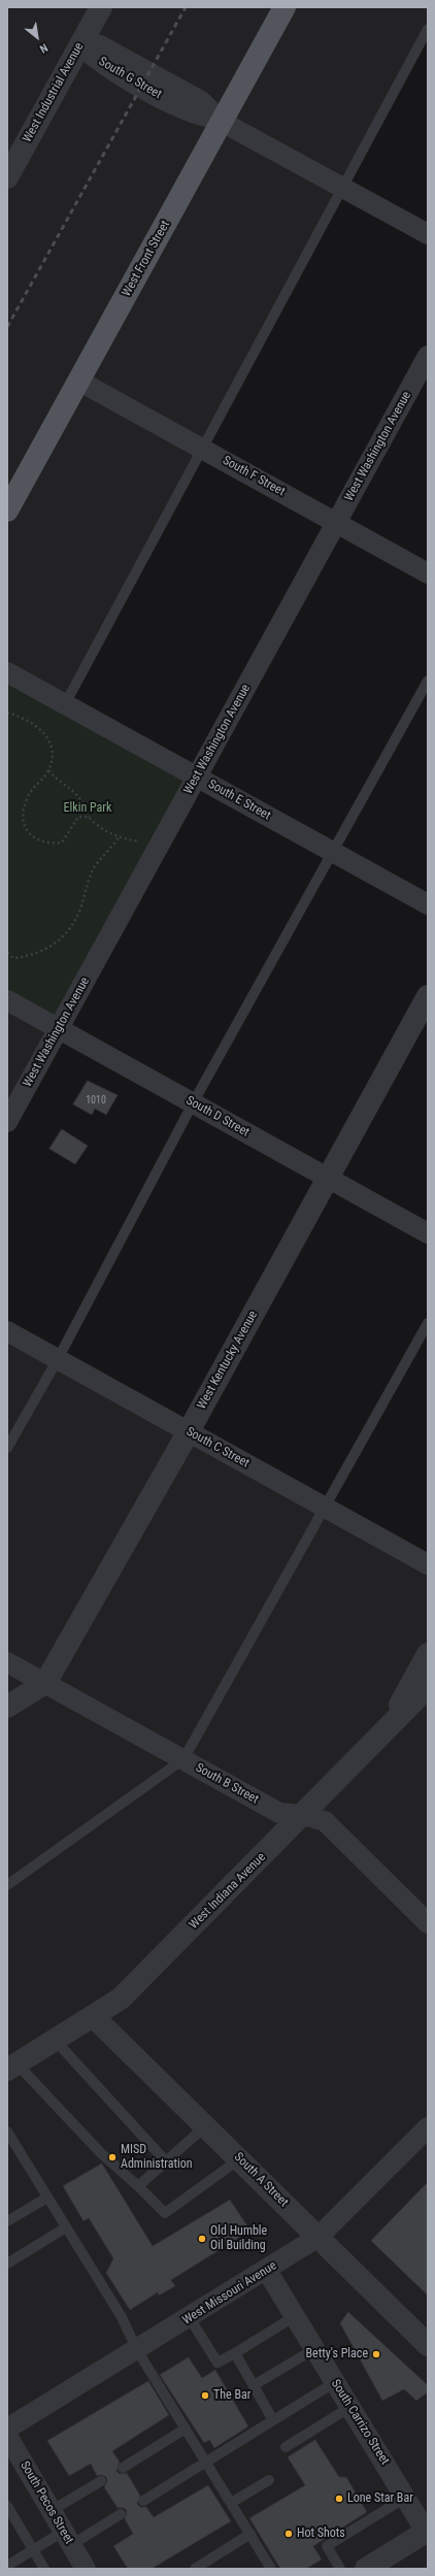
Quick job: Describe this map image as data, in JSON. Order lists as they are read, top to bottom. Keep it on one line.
{"streets":{"main road":["West Front Street"],"street":["South G Street","West Industrial Avenue","West Washington Avenue","South F Street","South E Street","South D Street","West Kentucky Avenue","South C Street","South B Street","West Indiana Avenue","South A Street","West Missouri Avenue","South Carrizo Street","South Pecos Street"]},"crossings":[["South G Street","West Industrial Avenue"],["South G Street","West Front Street"],["West Front Street","South F Street"],["West Washington Avenue","South F Street"],["West Washington Avenue","South E Street"],["West Washington Avenue","South D Street"],["South D Street","West Kentucky Avenue"],["West Kentucky Avenue","South C Street"],["West Kentucky Avenue","South B Street"],["South B Street","West Indiana Avenue"],["West Indiana Avenue","South A Street"],["South A Street","West Missouri Avenue"],["West Missouri Avenue","South Carrizo Street"]],"parks":["Elkin Park"],"places":["MISD Administration","Old Humble Oil Building","Betty's Place","The Bar","Lone Star Bar","Hot Shots"],"house_numbers":["1010"],"north":"bottom right"}
